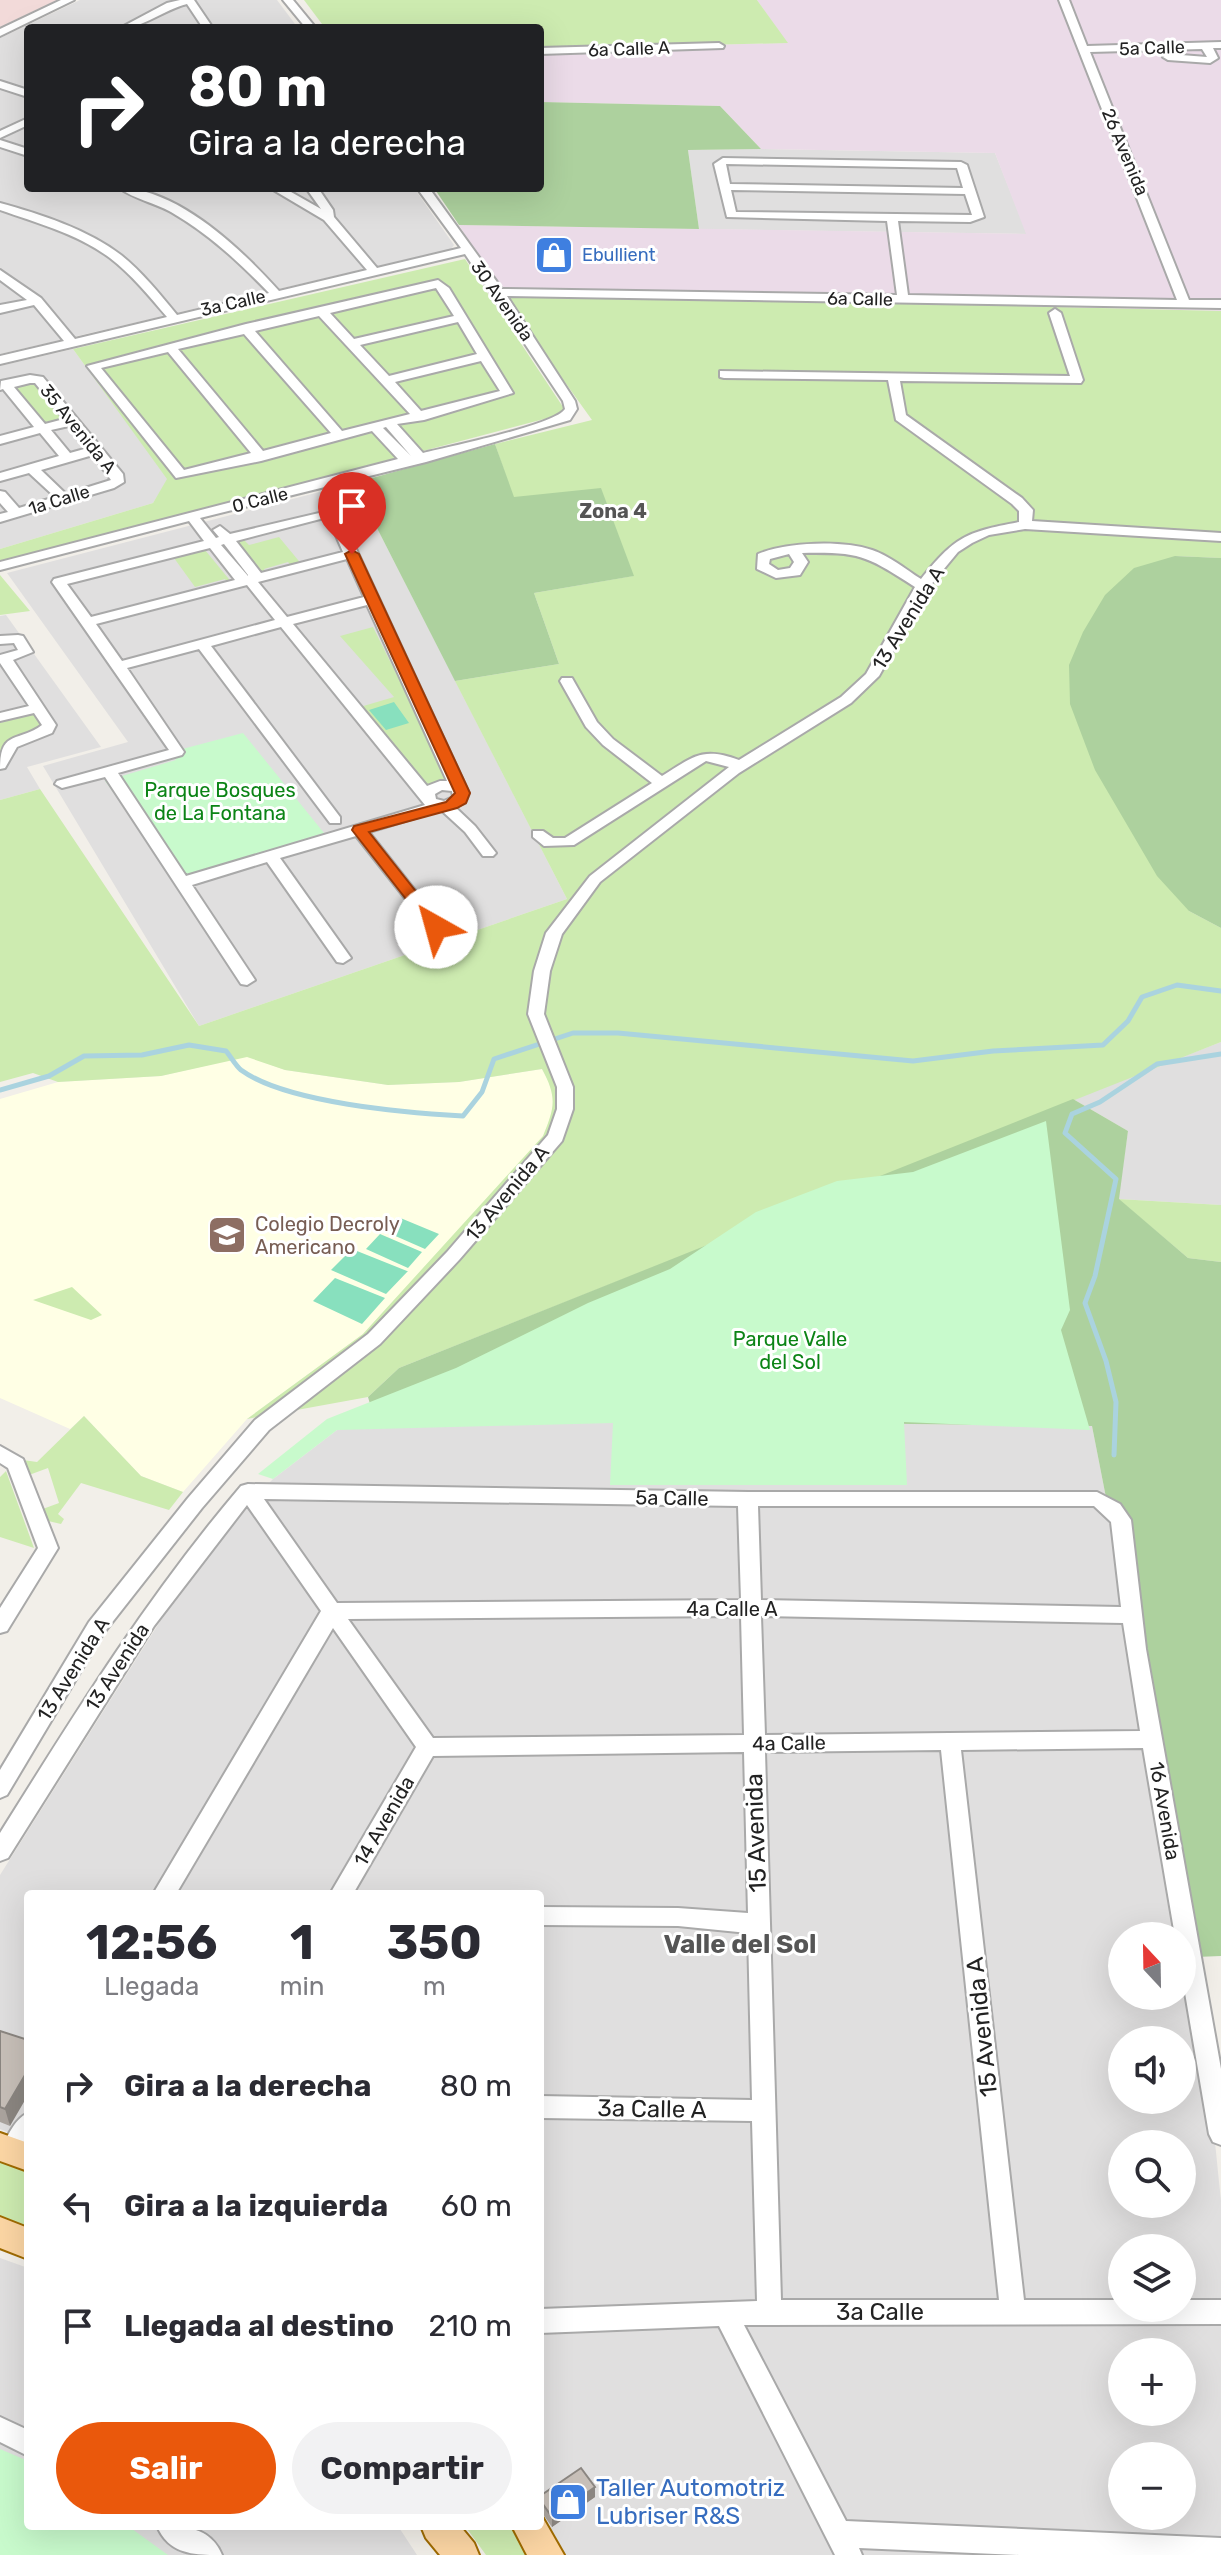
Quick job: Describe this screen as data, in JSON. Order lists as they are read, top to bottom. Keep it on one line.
{"streets":{"street":["5a Calle","6a Calle A","26 Avenida","6a Calle","30 Avenida","3a Calle","35 Avenida A","1a Calle","0 Calle","13 Avenida A","4a Calle A","13 Avenida","4a Calle","16 Avenida","14 Avenida","15 Avenida","15 Avenida A","3a Calle A"]},"crossings":[["5a Calle","26 Avenida"],["5a Calle","13 Avenida"],["5a Calle","16 Avenida"],["5a Calle","15 Avenida"],["26 Avenida","6a Calle"],["6a Calle","30 Avenida"],["30 Avenida","3a Calle"],["30 Avenida","0 Calle"],["3a Calle","15 Avenida"],["3a Calle","15 Avenida A"],["35 Avenida A","1a Calle"],["4a Calle A","16 Avenida"],["4a Calle A","15 Avenida"],["4a Calle","16 Avenida"],["4a Calle","14 Avenida"],["4a Calle","15 Avenida"],["4a Calle","15 Avenida A"],["15 Avenida","3a Calle A"]],"districts":["Zona 4","Valle del Sol"],"parks":["Parque Bosques de La Fontana","Parque Valle del Sol"],"places":{"shop":["Ebullient","Taller Automotriz Lubriser R&S"],"school or university":["Colegio Decroly Americano"]},"north":"top","page":{"turn":["80 m","Gira a la derecha"],"eta":["12:56","Llegada","1","min","350","m"],"map_buttons":["+","−"],"list":[{"name":"Gira a la derecha","value":"80 m"},{"name":"Gira a la izquierda","value":"60 m"},{"name":"Llegada al destino","value":"210 m"}],"buttons":["Salir","Compartir"]}}
